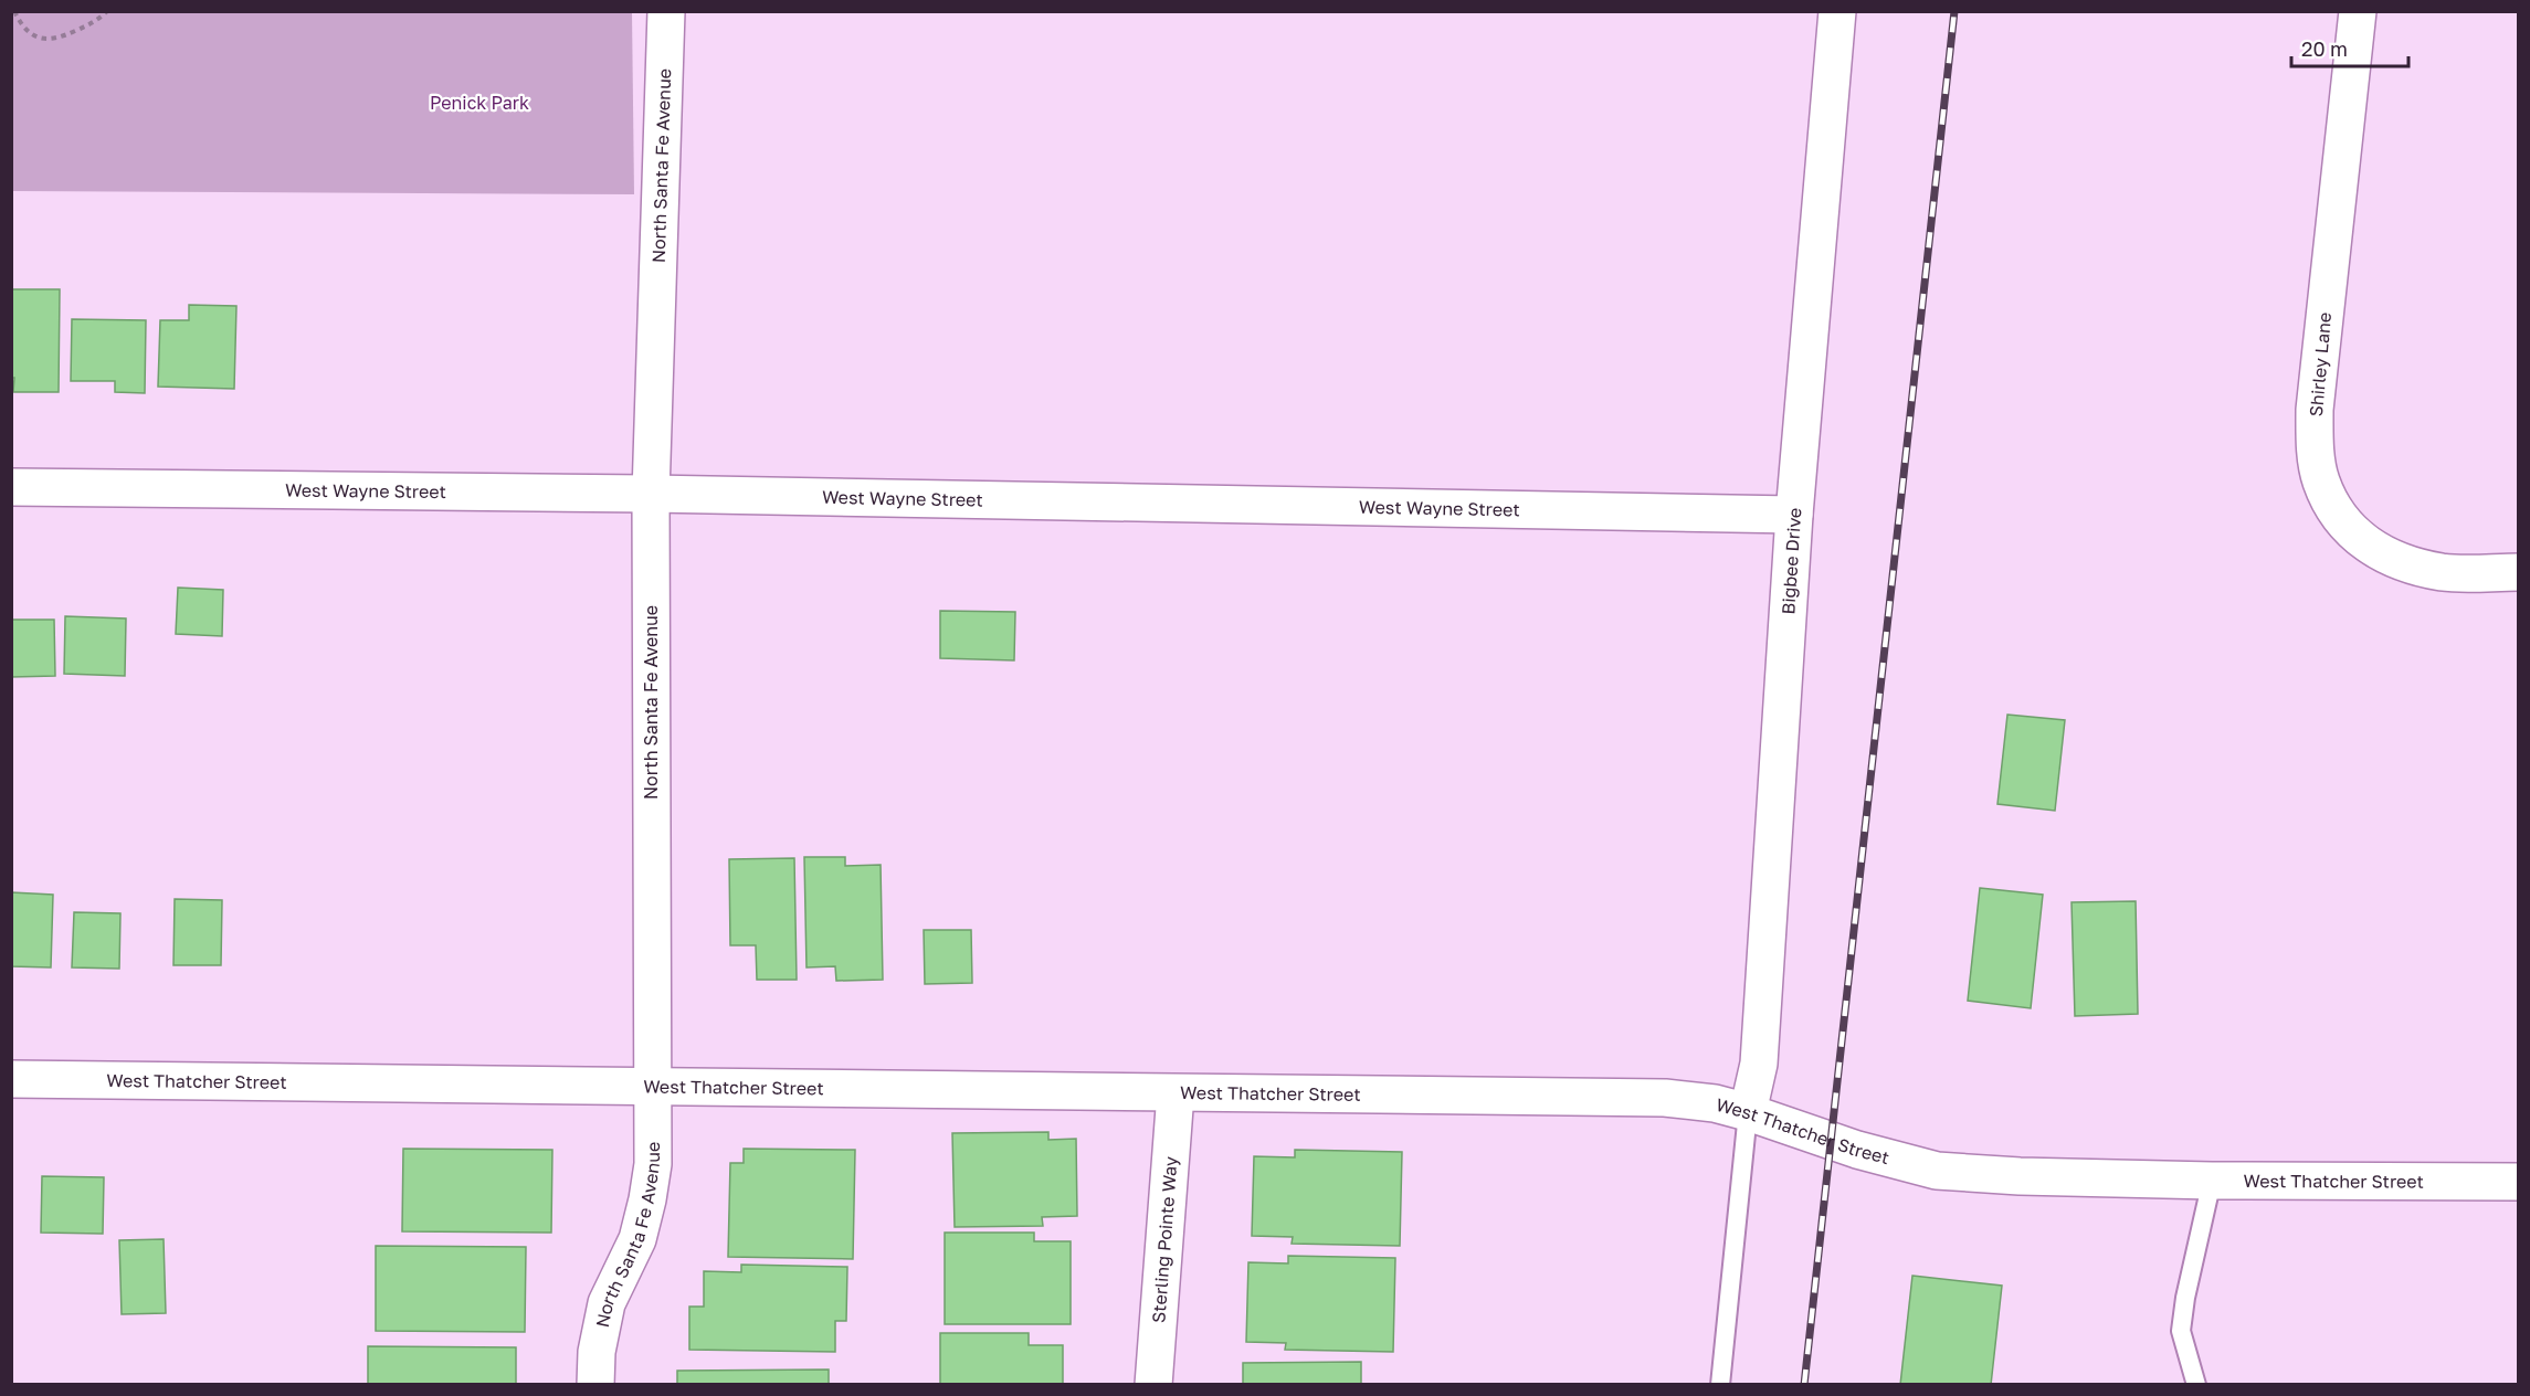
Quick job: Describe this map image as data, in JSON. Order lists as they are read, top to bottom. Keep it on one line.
{"streets":{"street":["North Santa Fe Avenue","Shirley Lane","West Wayne Street","Bigbee Drive","West Thatcher Street","Sterling Pointe Way"]},"crossings":[["North Santa Fe Avenue","West Wayne Street"],["North Santa Fe Avenue","West Thatcher Street"],["West Wayne Street","Bigbee Drive"],["Bigbee Drive","West Thatcher Street"],["West Thatcher Street","Sterling Pointe Way"]],"parks":["Penick Park"],"scale_bar":"20 m"}
